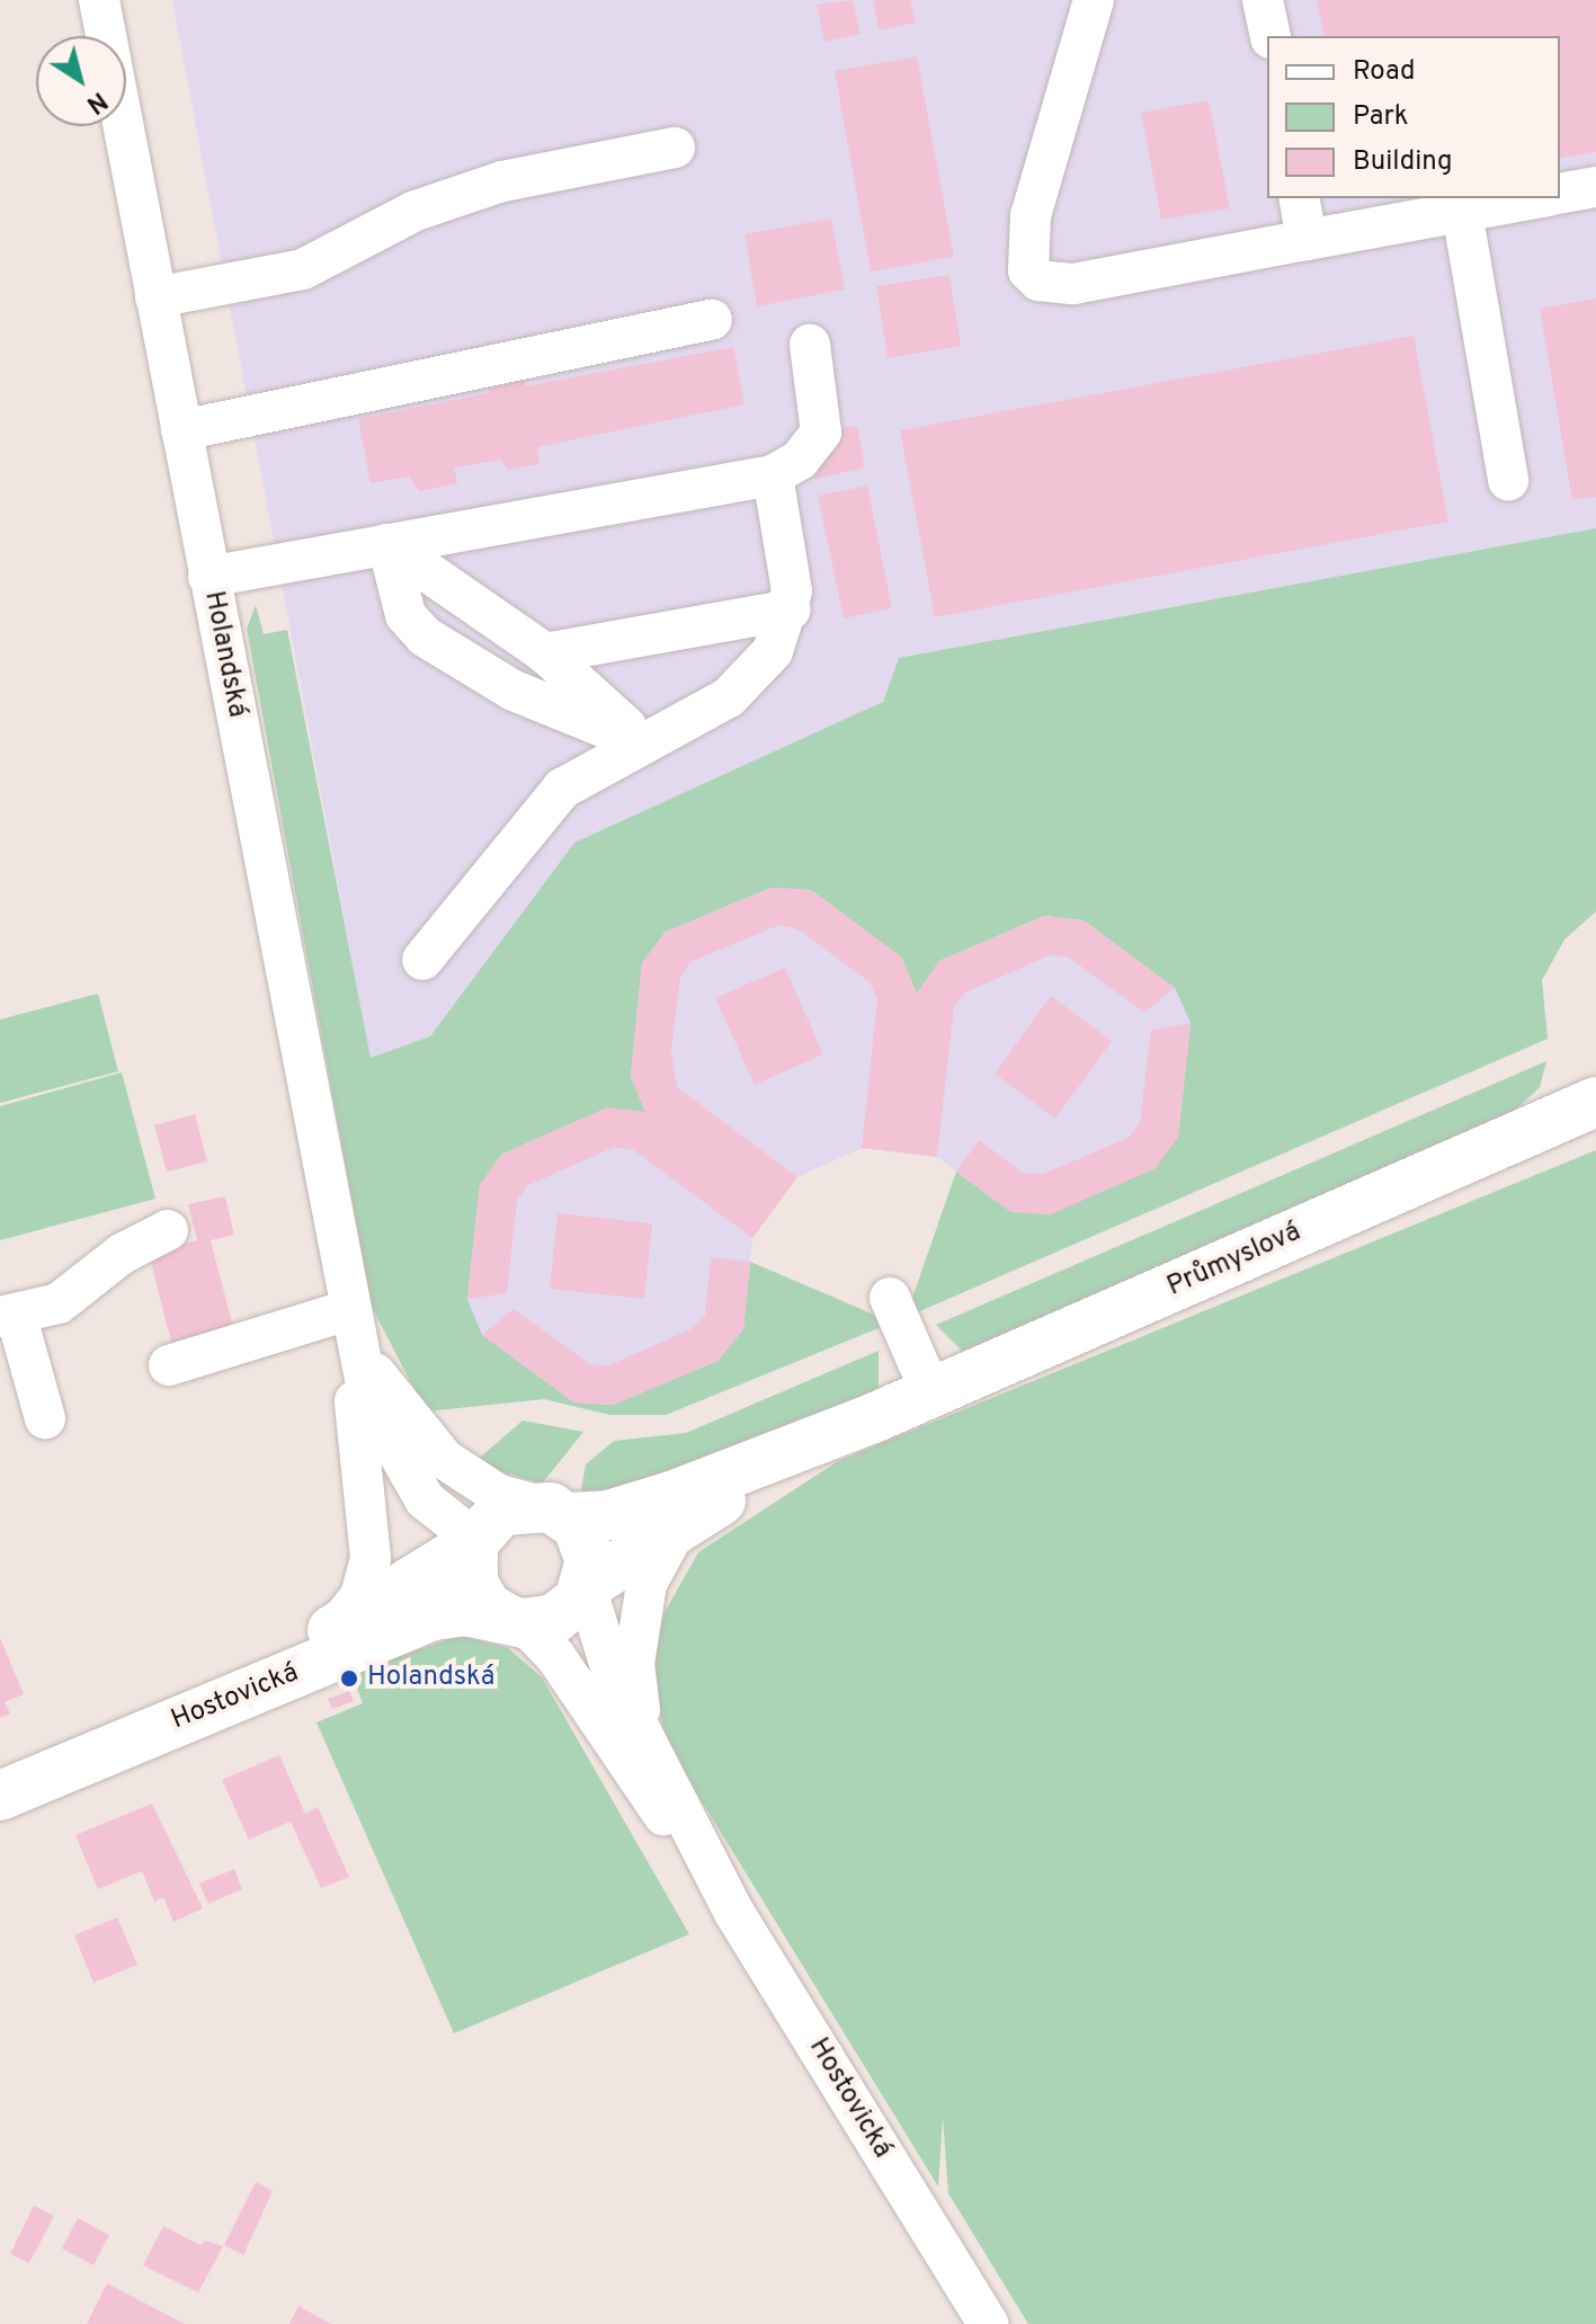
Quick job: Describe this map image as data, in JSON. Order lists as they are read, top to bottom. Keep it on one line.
{"streets":{"main road":["Průmyslová","Hostovická"],"street":["Holandská"]},"crossings":[["Holandská","Průmyslová"],["Holandská","Hostovická"],["Průmyslová","Hostovická"]],"places":["Holandská"],"legend":["Road","Park","Building"],"north":"bottom right"}
